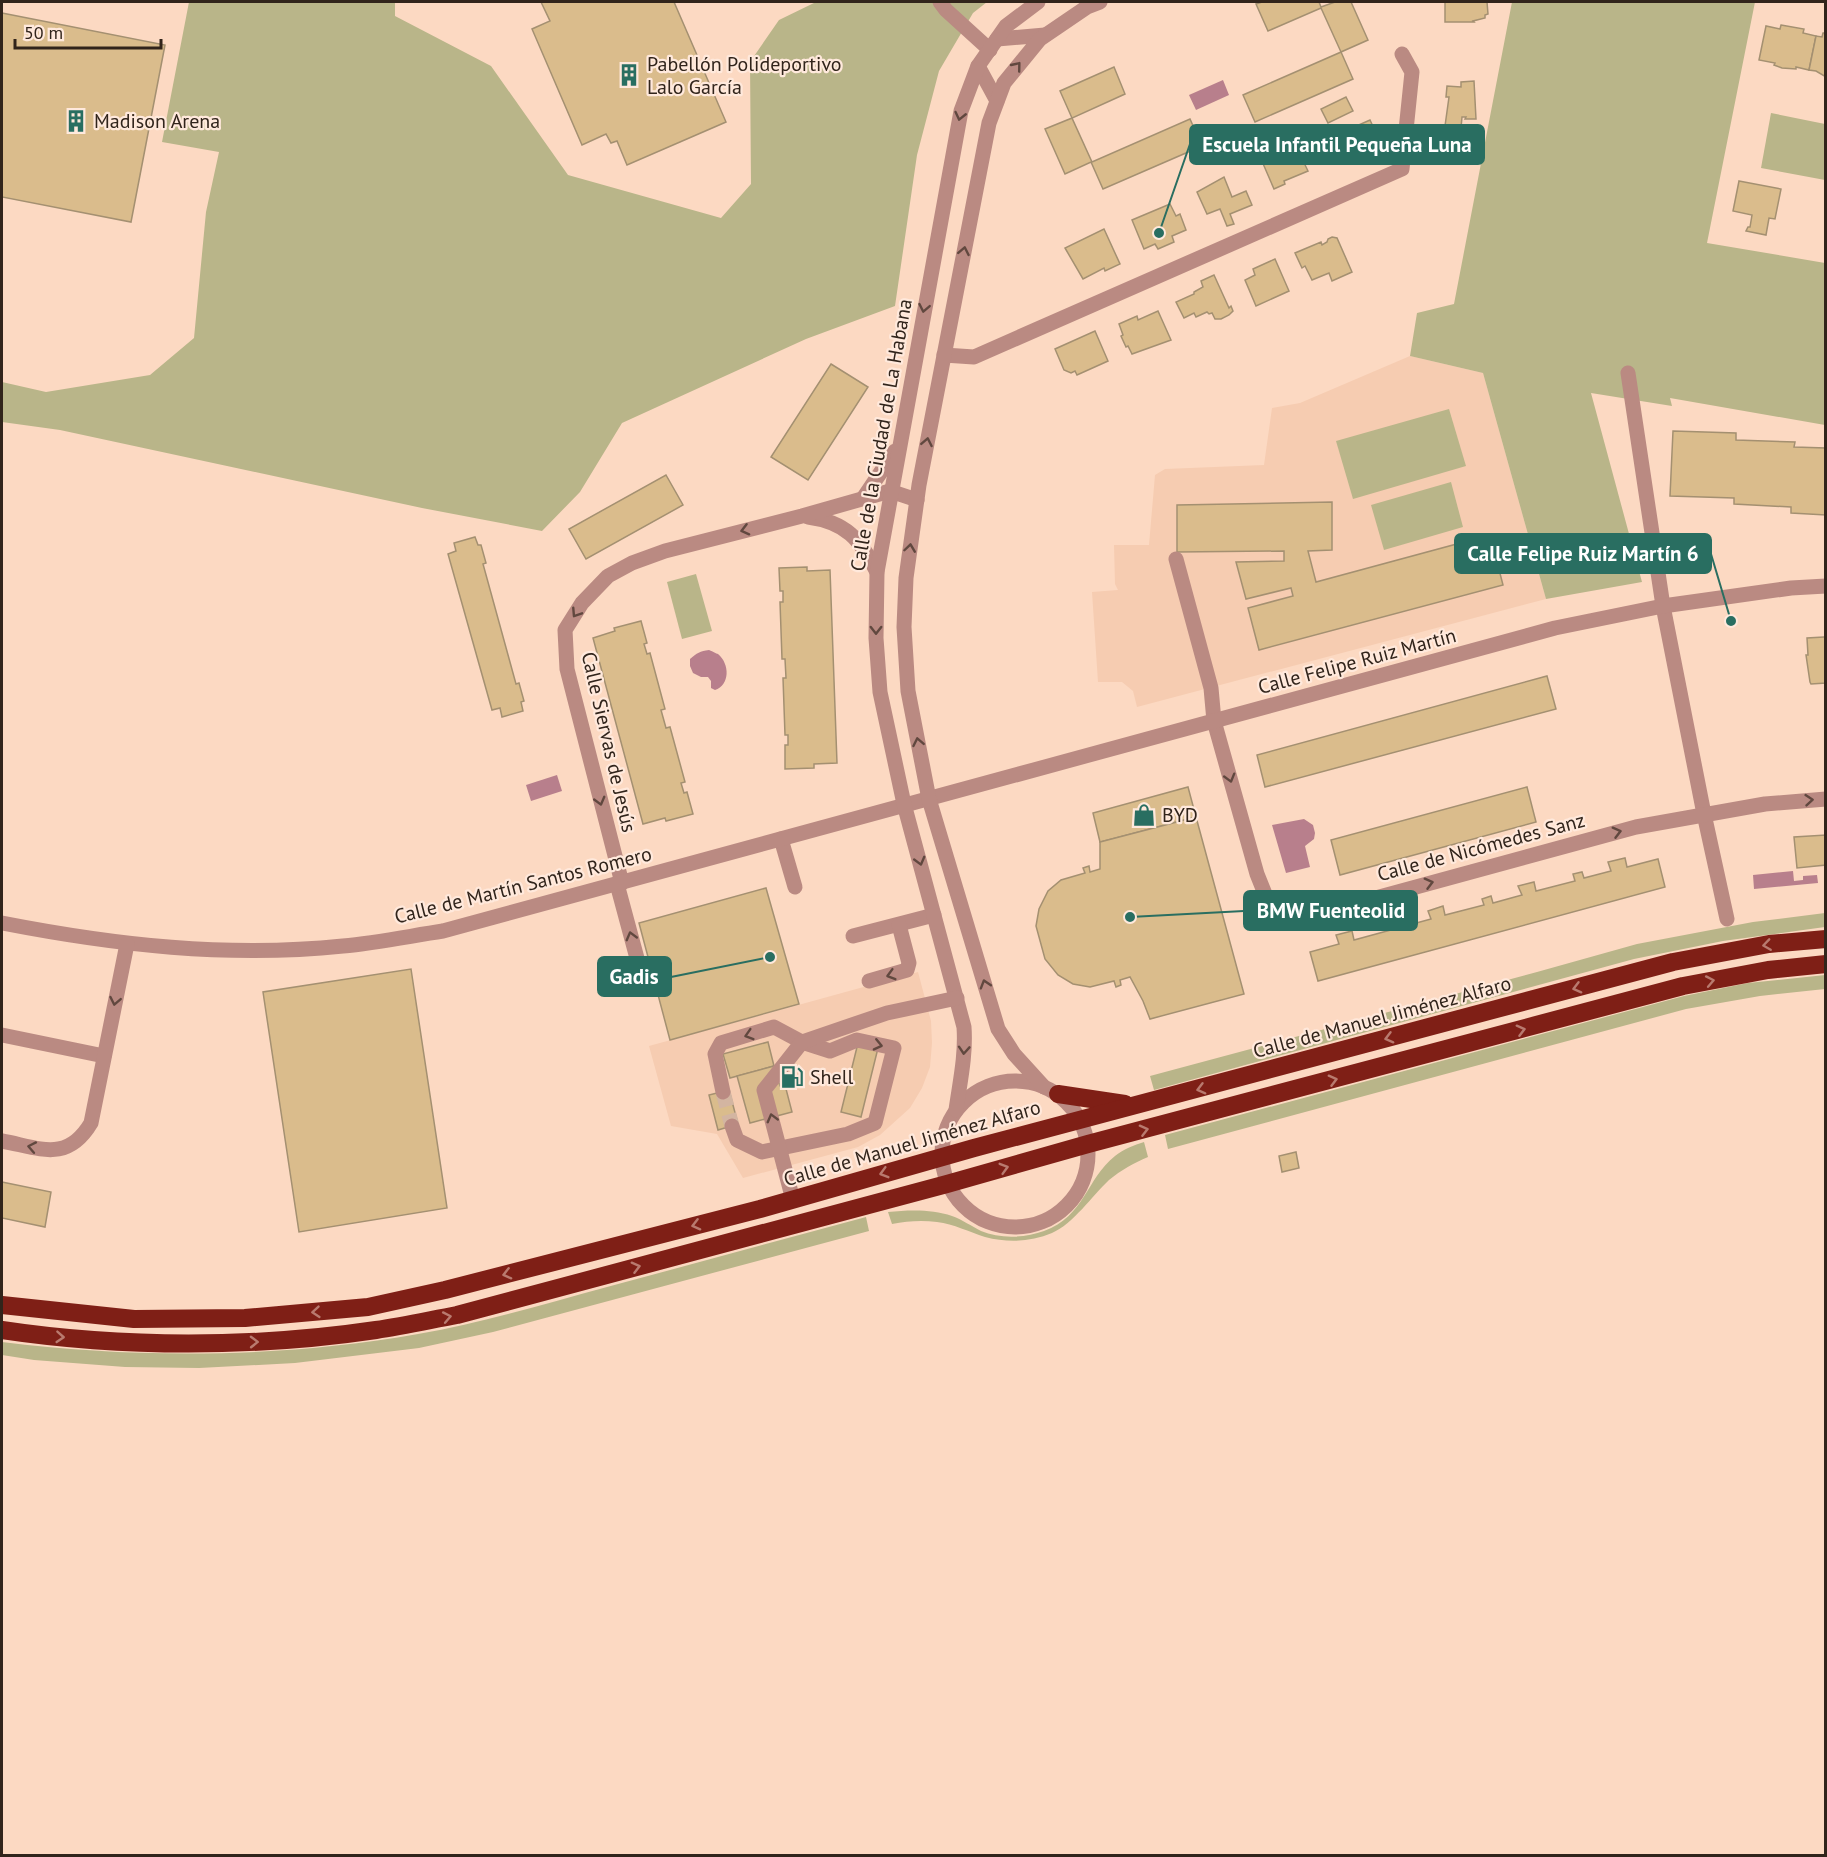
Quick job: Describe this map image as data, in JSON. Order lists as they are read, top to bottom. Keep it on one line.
{"streets":{"highway":["Calle de Manuel Jiménez Alfaro"],"street":["Calle de la Ciudad de La Habana","Calle Felipe Ruiz Martín","Calle Siervas de Jesús","Calle de Nicómedes Sanz","Calle de Martín Santos Romero"]},"crossings":[["Calle de la Ciudad de La Habana","Calle Felipe Ruiz Martín"],["Calle de la Ciudad de La Habana","Calle Siervas de Jesús"],["Calle de la Ciudad de La Habana","Calle de Martín Santos Romero"],["Calle de la Ciudad de La Habana","Calle de Manuel Jiménez Alfaro"],["Calle Felipe Ruiz Martín","Calle de Nicómedes Sanz"],["Calle Felipe Ruiz Martín","Calle de Martín Santos Romero"],["Calle Siervas de Jesús","Calle de Martín Santos Romero"]],"one_way":["Calle de Nicómedes Sanz"],"places":{"building":["Pabellón Polideportivo Lalo García","Madison Arena"],"other":["Escuela Infantil Pequeña Luna","Calle Felipe Ruiz Martín 6","BMW Fuenteolid","Gadis"],"shop":["BYD"],"fuel station":["Shell"]},"scale_bar":"50 m"}
